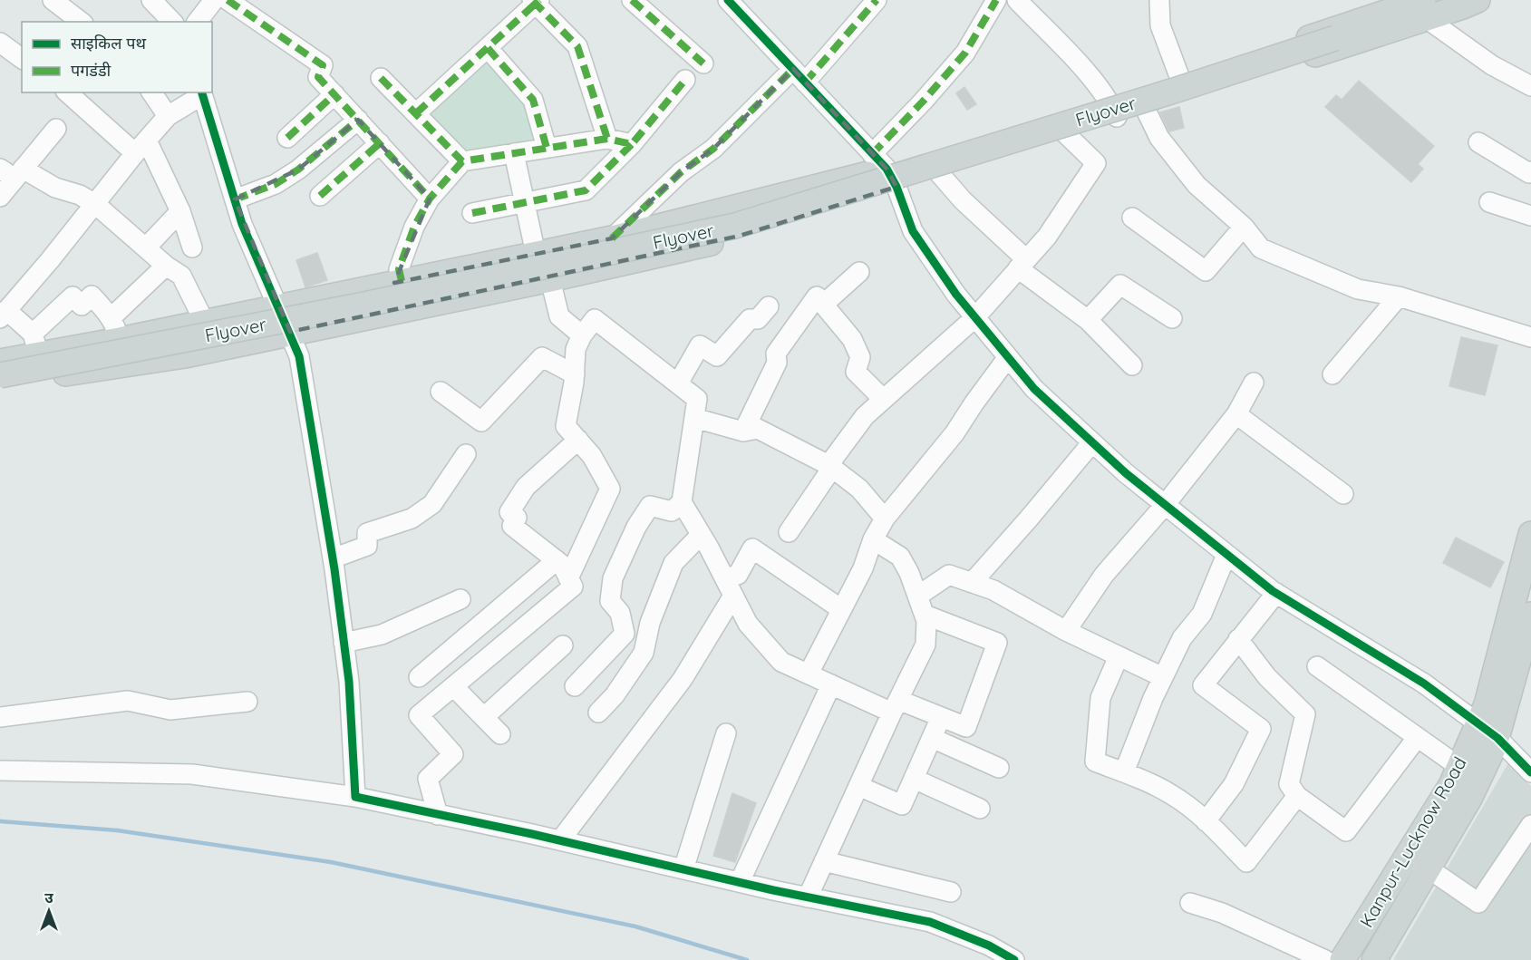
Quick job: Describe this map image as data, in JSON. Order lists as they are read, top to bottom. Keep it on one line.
{"streets":{"main road":["Flyover","Kanpur-Lucknow Road"]},"legend":["साइकिल पथ","पगडंडी"],"north":"top"}
